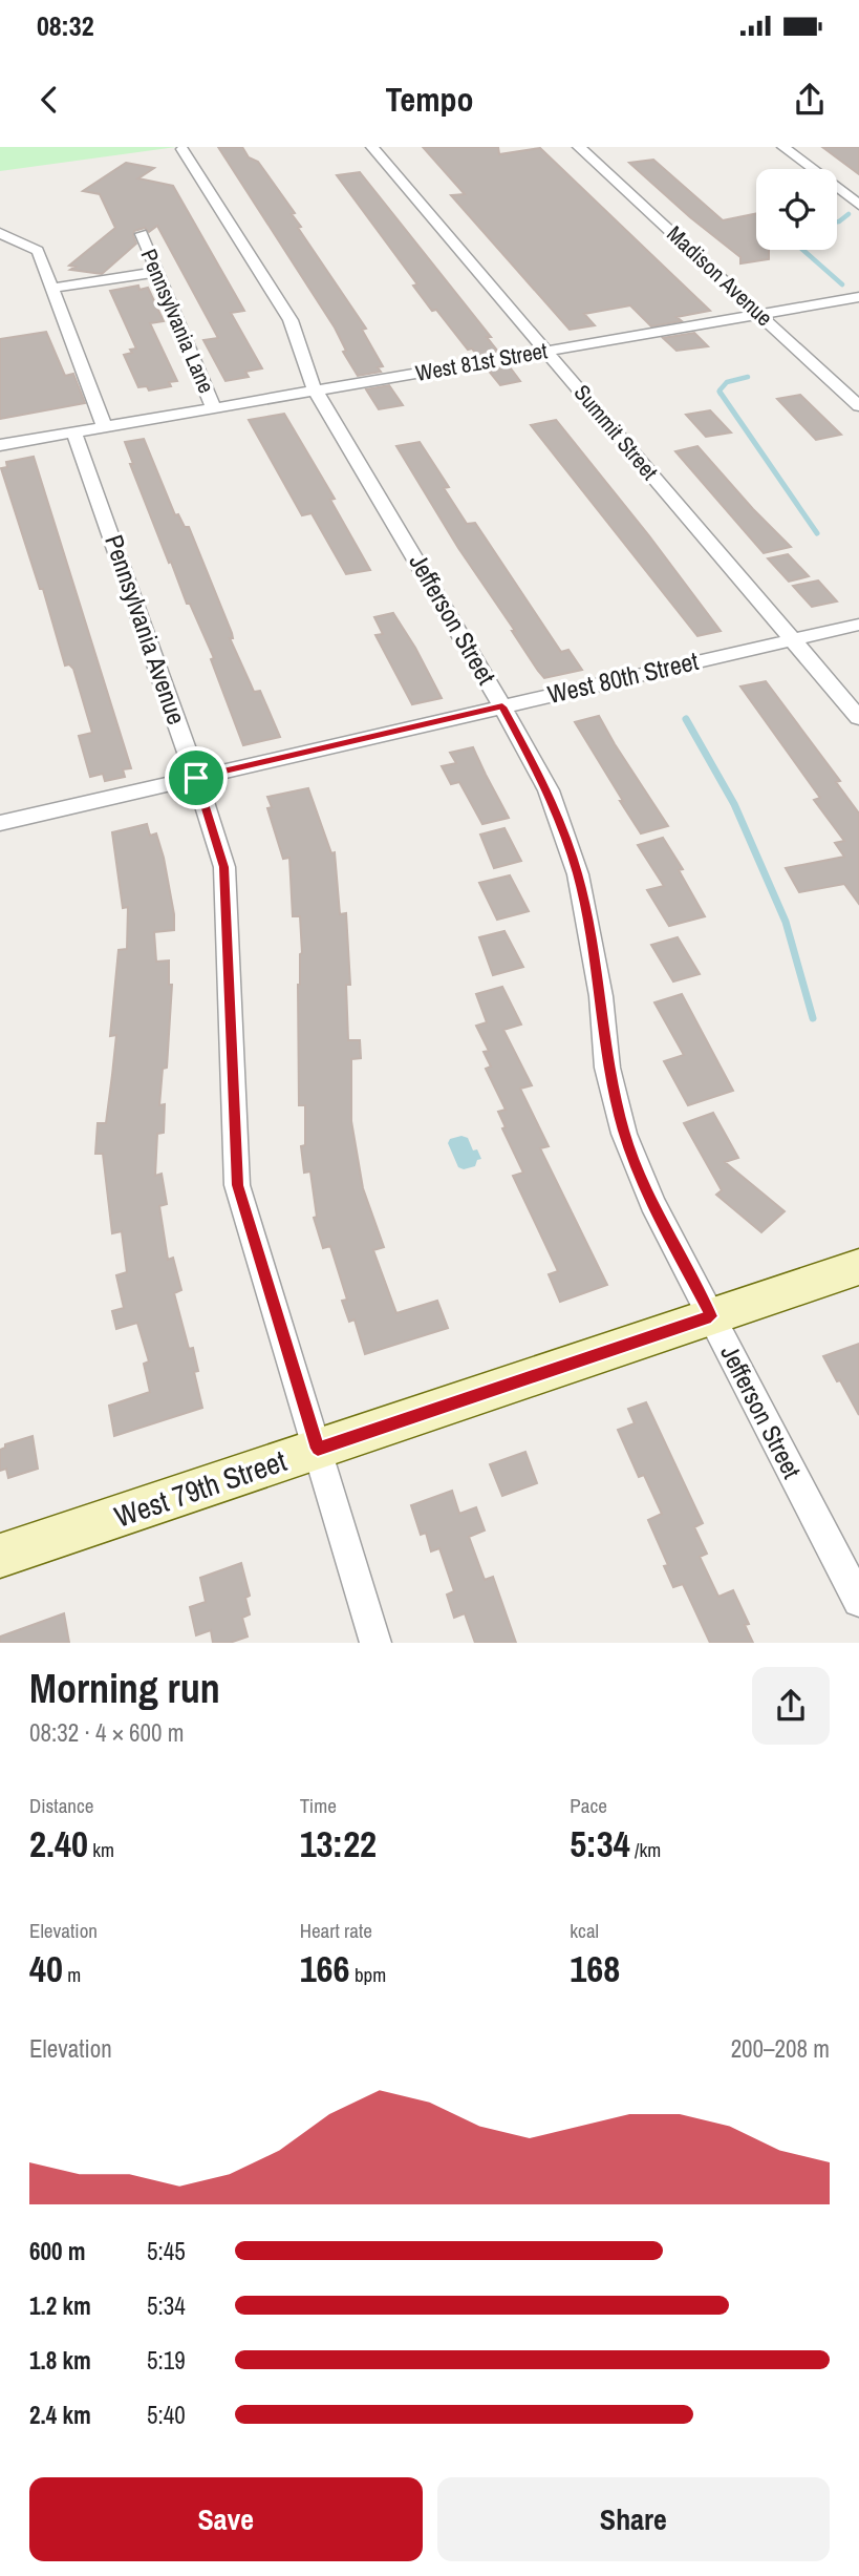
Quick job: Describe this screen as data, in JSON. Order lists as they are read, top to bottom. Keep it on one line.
{"streets":{"street":["Madison Avenue","Pennsylvania Lane","West 81st Street","Summit Street","Jefferson Street","Pennsylvania Avenue","West 80th Street","West 79th Street"]},"crossings":[["Madison Avenue","West 81st Street"],["Pennsylvania Lane","West 81st Street"],["West 81st Street","Summit Street"],["West 81st Street","Jefferson Street"],["West 81st Street","Pennsylvania Avenue"],["Summit Street","West 80th Street"],["Jefferson Street","West 80th Street"],["Jefferson Street","West 79th Street"],["Pennsylvania Avenue","West 80th Street"],["Pennsylvania Avenue","West 79th Street"]],"page":{"status":"08:32","header":"Tempo","heading":["Morning run","08:32 · 4 × 600 m"],"stats":[["Distance","2.40 km"],["Time","13:22"],["Pace","5:34 /km"],["Elevation","40 m"],["Heart rate","166 bpm"],["kcal","168"]],"chart":["Elevation","200–208 m"],"list":[{"name":"600 m","note":"5:45"},{"name":"1.2 km","note":"5:34"},{"name":"1.8 km","note":"5:19"},{"name":"2.4 km","note":"5:40"}],"buttons":["Save","Share"]}}
